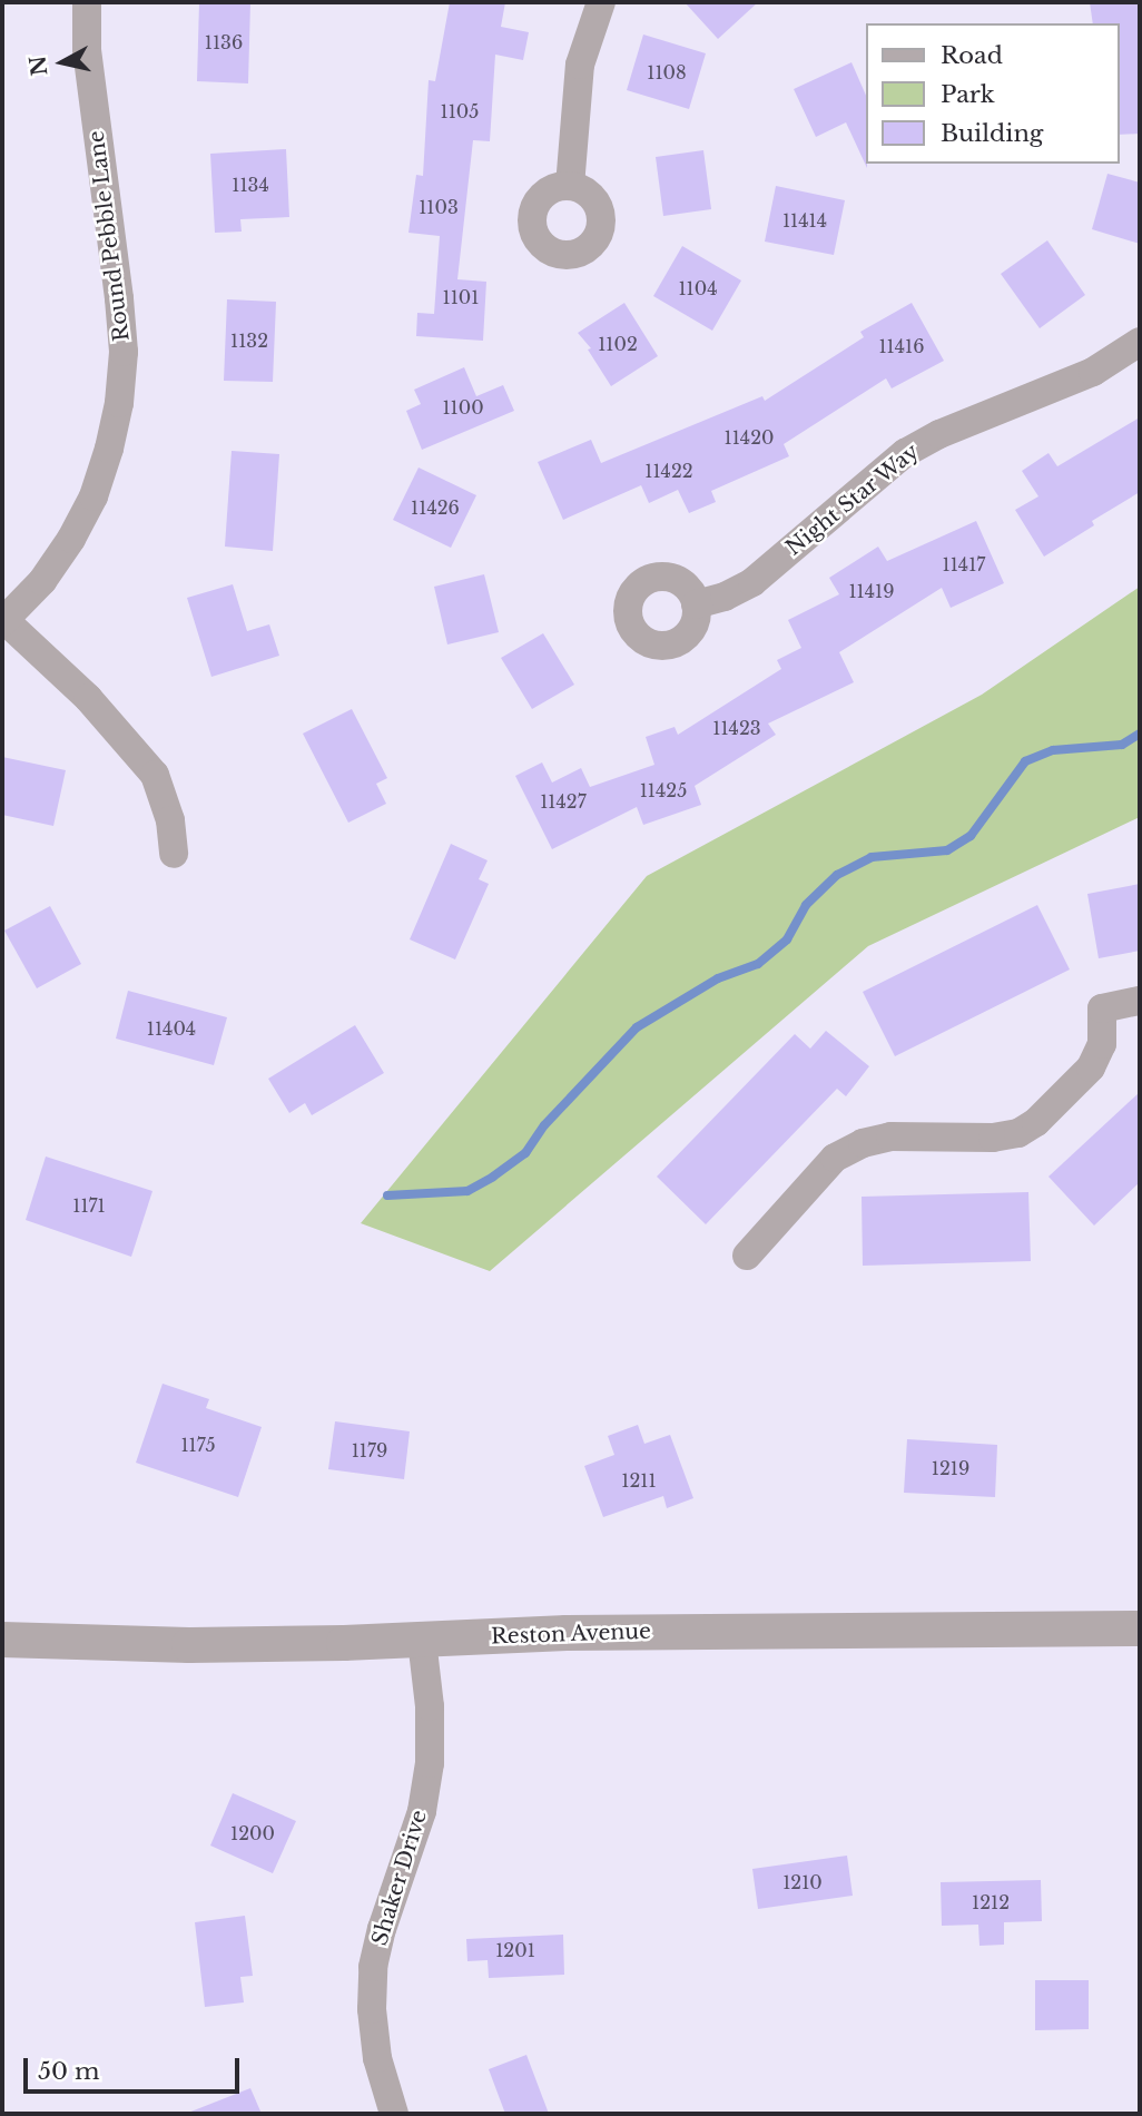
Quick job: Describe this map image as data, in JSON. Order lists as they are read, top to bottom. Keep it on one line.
{"streets":{"street":["Round Pebble Lane","Night Star Way","Reston Avenue","Shaker Drive"]},"crossings":[["Reston Avenue","Shaker Drive"]],"house_numbers":["1136","1108","1105","1134","1103","11414","1104","1101","1132","1102","11416","1100","11420","11422","11426","11417","11419","11423","11425","11427","11404","1171","1175","1179","1219","1211","1200","1210","1212","1201"],"legend":["Road","Park","Building"],"scale_bar":"50 m","north":"left"}
